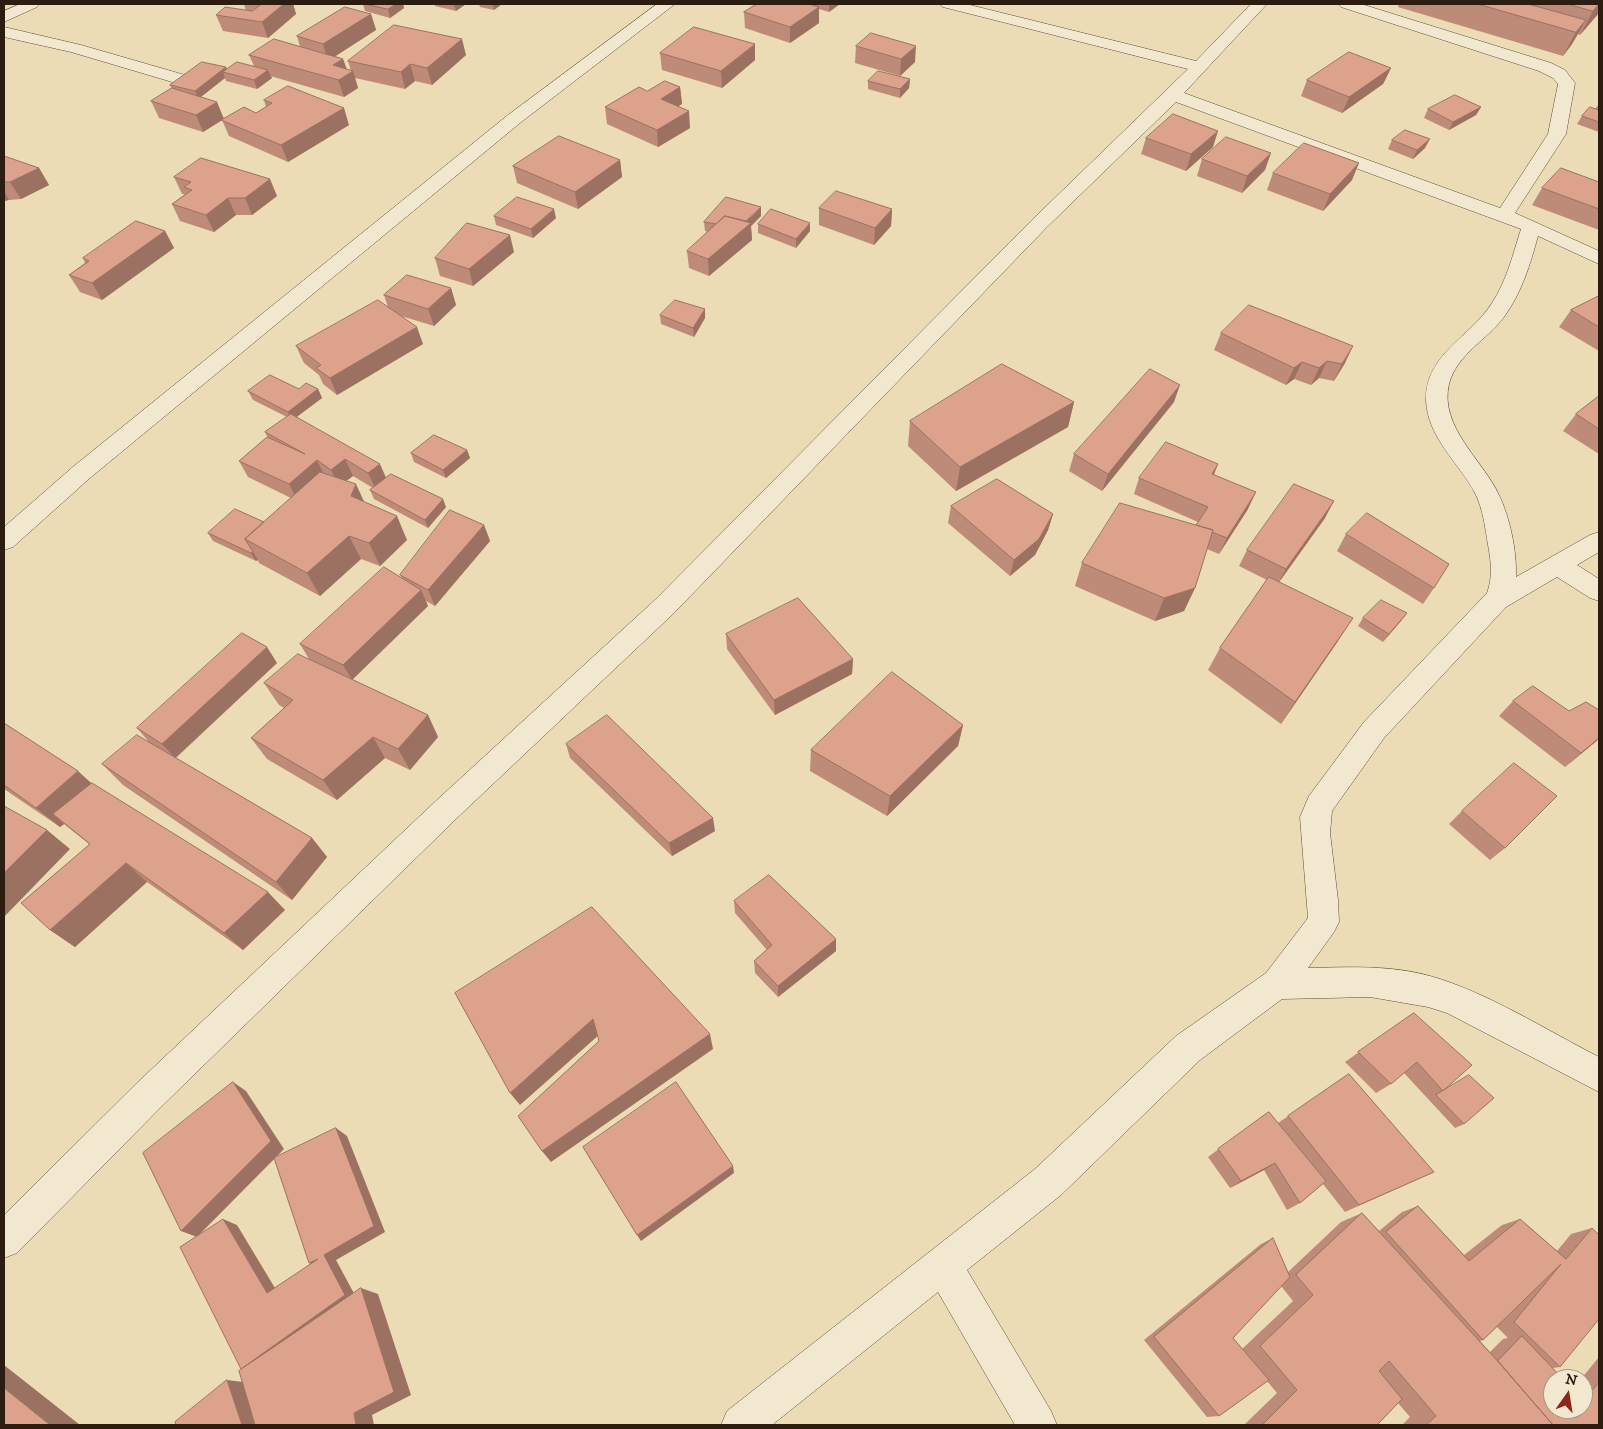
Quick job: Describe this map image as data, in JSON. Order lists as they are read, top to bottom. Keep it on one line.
{"north":"top"}
